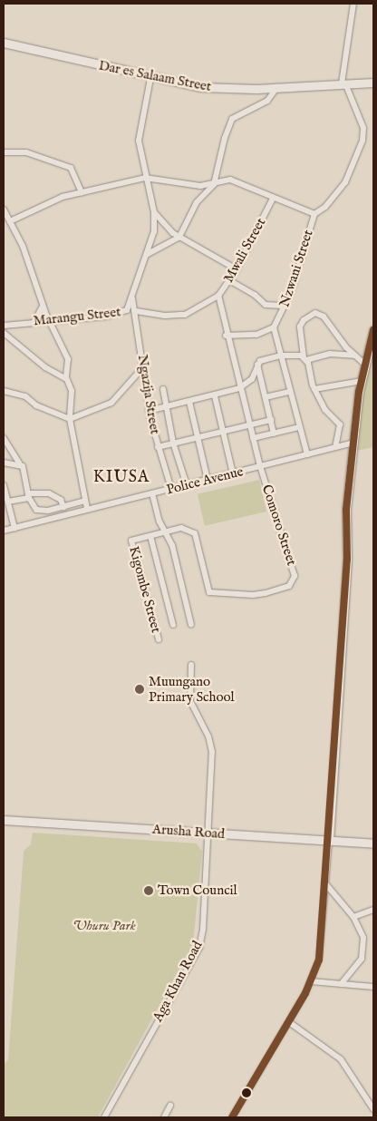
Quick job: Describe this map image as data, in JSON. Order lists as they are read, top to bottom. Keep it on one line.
{"streets":{"main road":["Dar es Salaam Street","Arusha Road"],"street":["Mwali Street","Nzwani Street","Marangu Street","Ngazija Street","Police Avenue","Comoro Street","Kigombe Street","Aga Khan Road"]},"crossings":[["Dar es Salaam Street","Marangu Street"],["Mwali Street","Ngazija Street"],["Mwali Street","Comoro Street"],["Marangu Street","Ngazija Street"],["Ngazija Street","Police Avenue"],["Police Avenue","Comoro Street"],["Arusha Road","Aga Khan Road"]],"districts":["KIUSA"],"parks":["Uhuru Park"],"places":["Muungano Primary School","Town Council"]}
